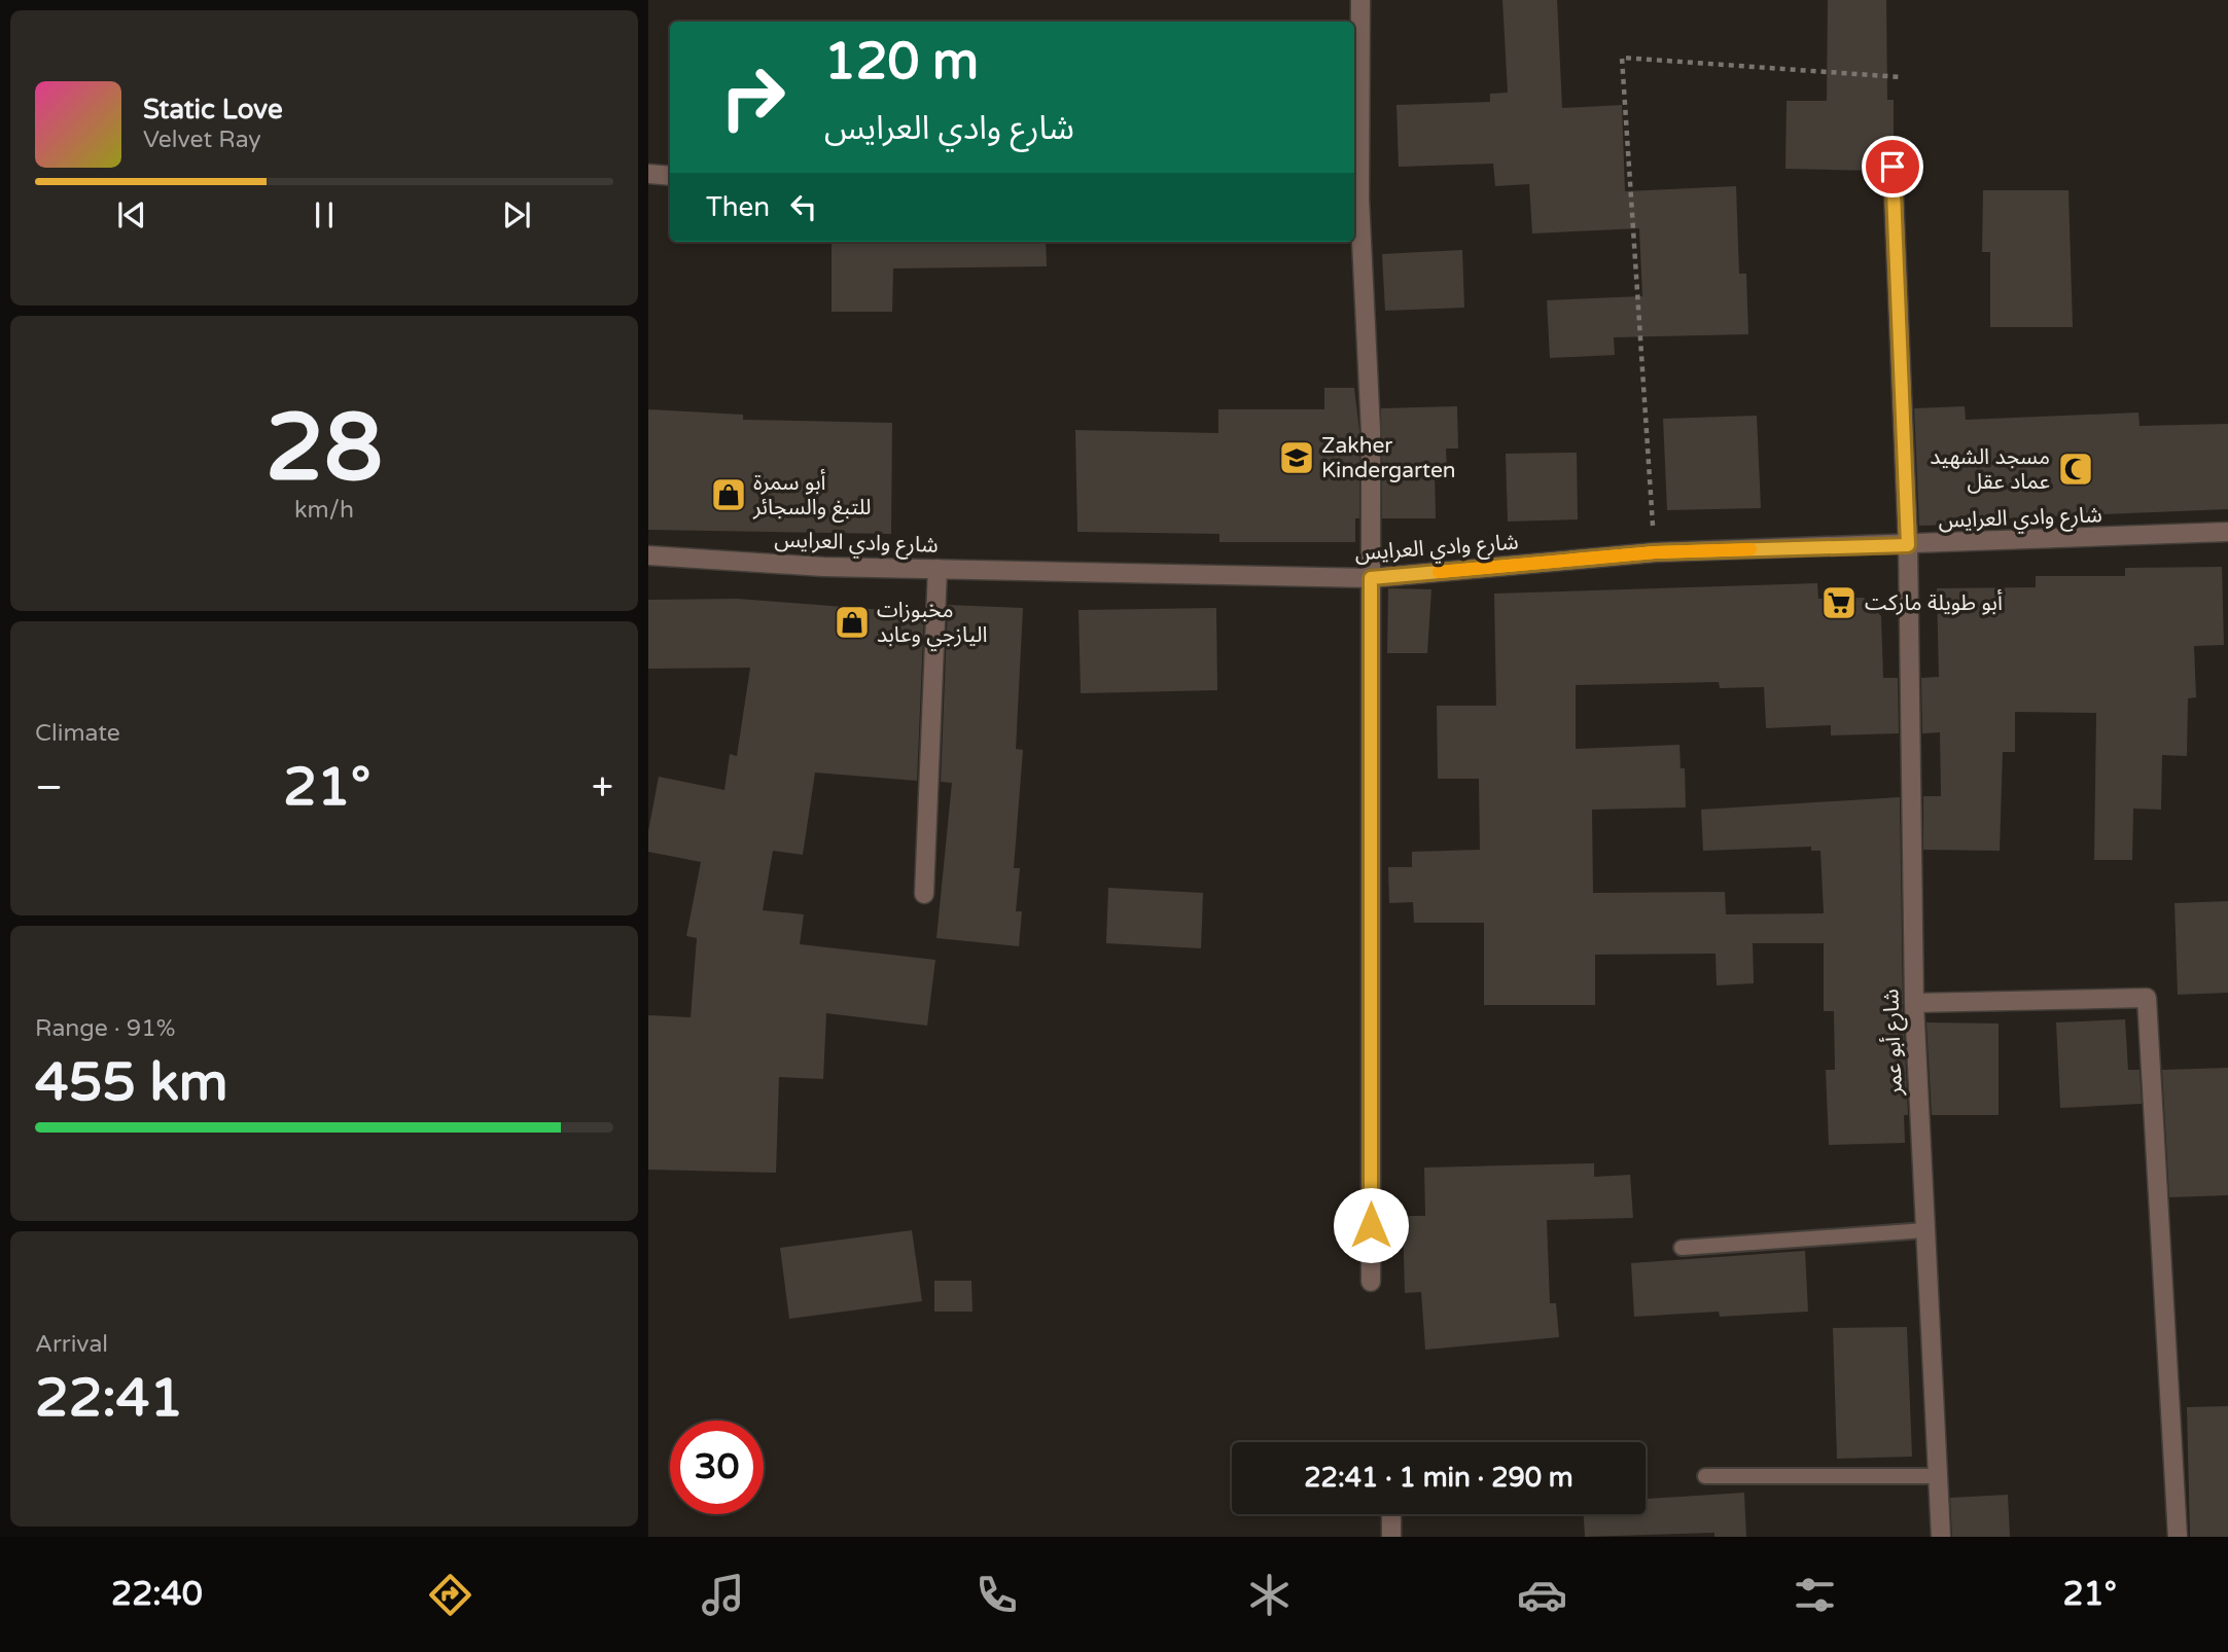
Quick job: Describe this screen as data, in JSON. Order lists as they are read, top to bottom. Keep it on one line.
{"streets":{"street":["شارع وادي العرايس","شارع أبو عمر"]},"crossings":[["شارع وادي العرايس","شارع أبو عمر"]],"places":{"school or university":["Zakher Kindergarten"],"mosque":["مسجد الشهيد عماد عقل"],"shop":["أبو سمرة للتبغ والسجائر","مخبوزات اليازجي وعابد"],"supermarket":["أبو طويلة ماركت"]},"page":{"turn":["120 m","شارع وادي العرايس"],"song":["Static Love","Velvet Ray"],"then":"Then","tile":[["28","km/h"],"Climate",["Range · 91%","455 km"],["Arrival","22:41"]],"heat":["−","21°","+"],"limit":"30","trip":"22:41 · 1 min · 290 m","tabs":["22:40","21°"]}}
